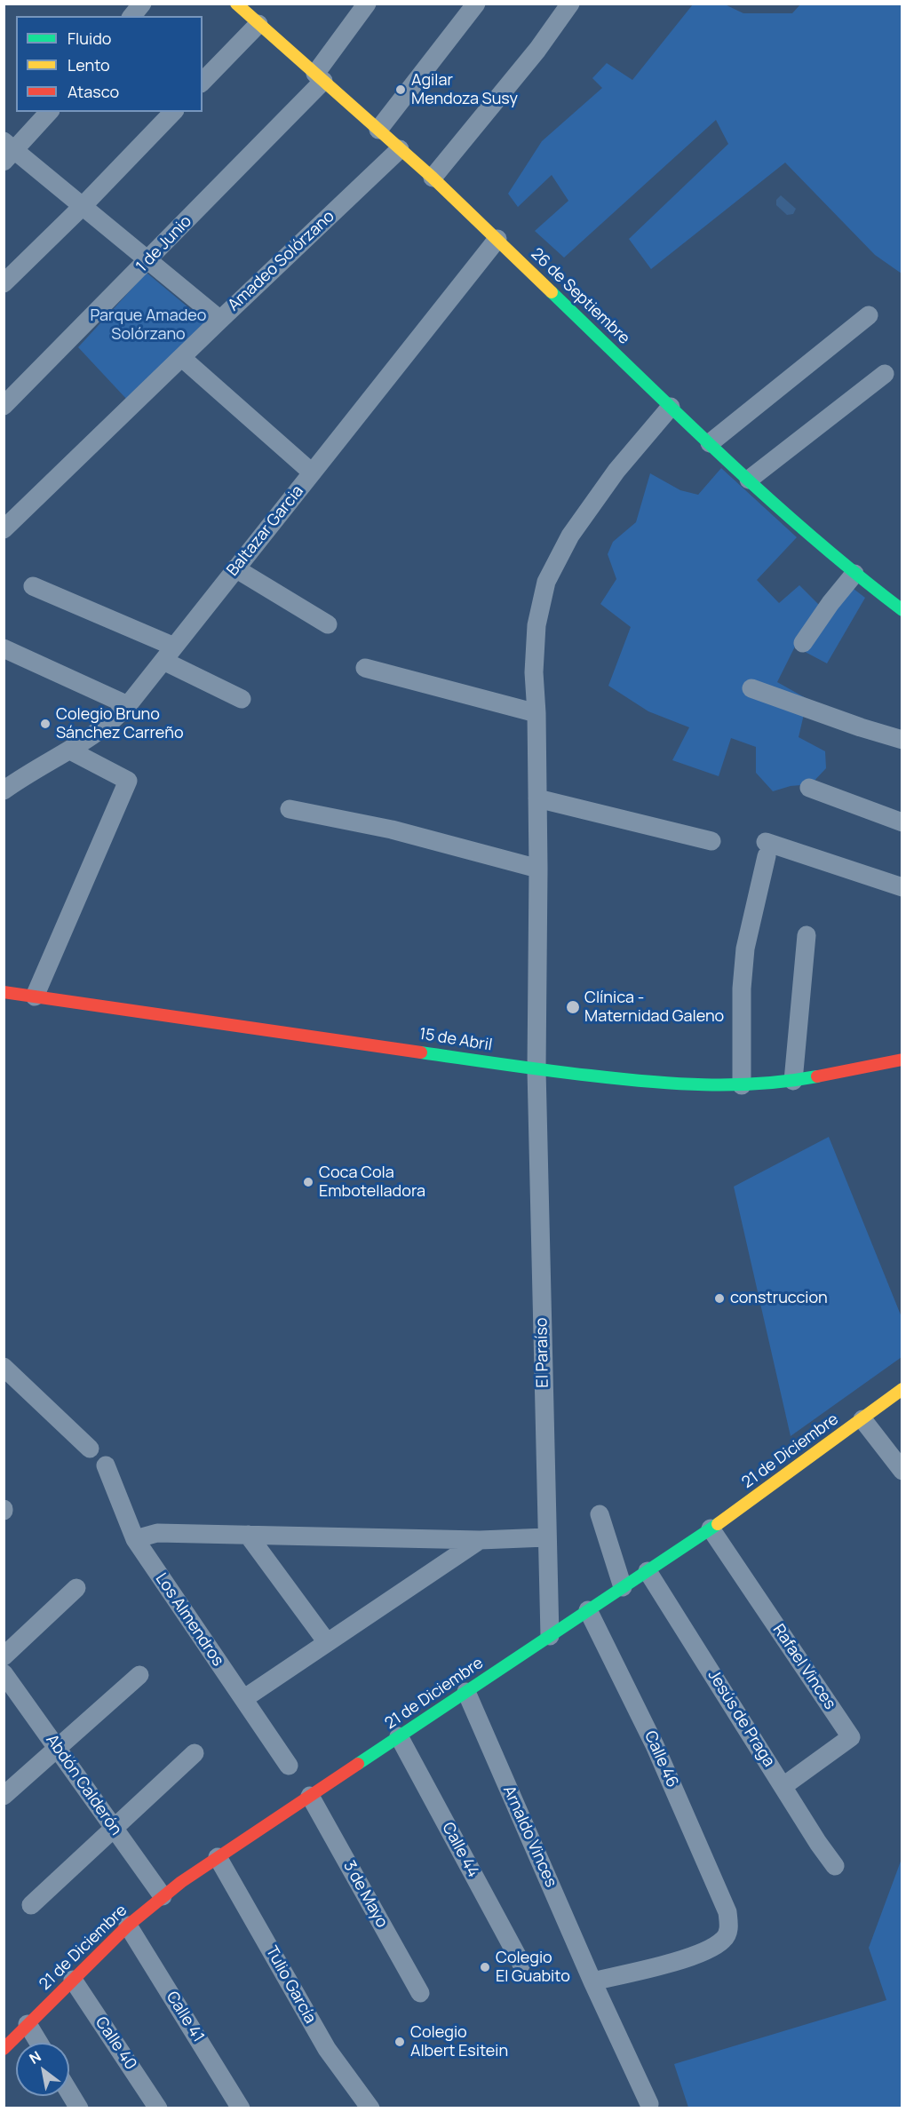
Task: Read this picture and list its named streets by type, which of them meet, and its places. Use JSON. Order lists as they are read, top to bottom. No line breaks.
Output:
{"streets":{"street":["1 de Junio","Amadeo Solórzano","26 de Septiembre","Baltazar Garcia","15 de Abril","El Paraíso","21 de Diciembre","Los Almendros","Rafael Vinces","Jesús de Praga","Calle 46","Abdón Calderón","Arnaldo Vinces","Calle 44","3 de Mayo","Tulio García","Calle 41","Calle 40"]},"crossings":[["1 de Junio","26 de Septiembre"],["Amadeo Solórzano","26 de Septiembre"],["26 de Septiembre","Baltazar Garcia"],["26 de Septiembre","El Paraíso"],["15 de Abril","El Paraíso"],["El Paraíso","21 de Diciembre"],["21 de Diciembre","Rafael Vinces"],["21 de Diciembre","Jesús de Praga"],["21 de Diciembre","Calle 46"],["21 de Diciembre","Abdón Calderón"],["21 de Diciembre","Arnaldo Vinces"],["21 de Diciembre","Calle 44"],["21 de Diciembre","3 de Mayo"],["21 de Diciembre","Tulio García"],["21 de Diciembre","Calle 41"],["21 de Diciembre","Calle 40"],["Rafael Vinces","Jesús de Praga"],["Calle 46","Arnaldo Vinces"]],"parks":["Parque Amadeo Solórzano"],"places":["Agilar Mendoza Susy","Colegio Bruno Sánchez Carreño","Clínica - Maternidad Galeno","Coca Cola Embotelladora","construccion","Colegio El Guabito","Colegio Albert Esitein"],"legend":["Fluido","Lento","Atasco"],"north":"top left"}
